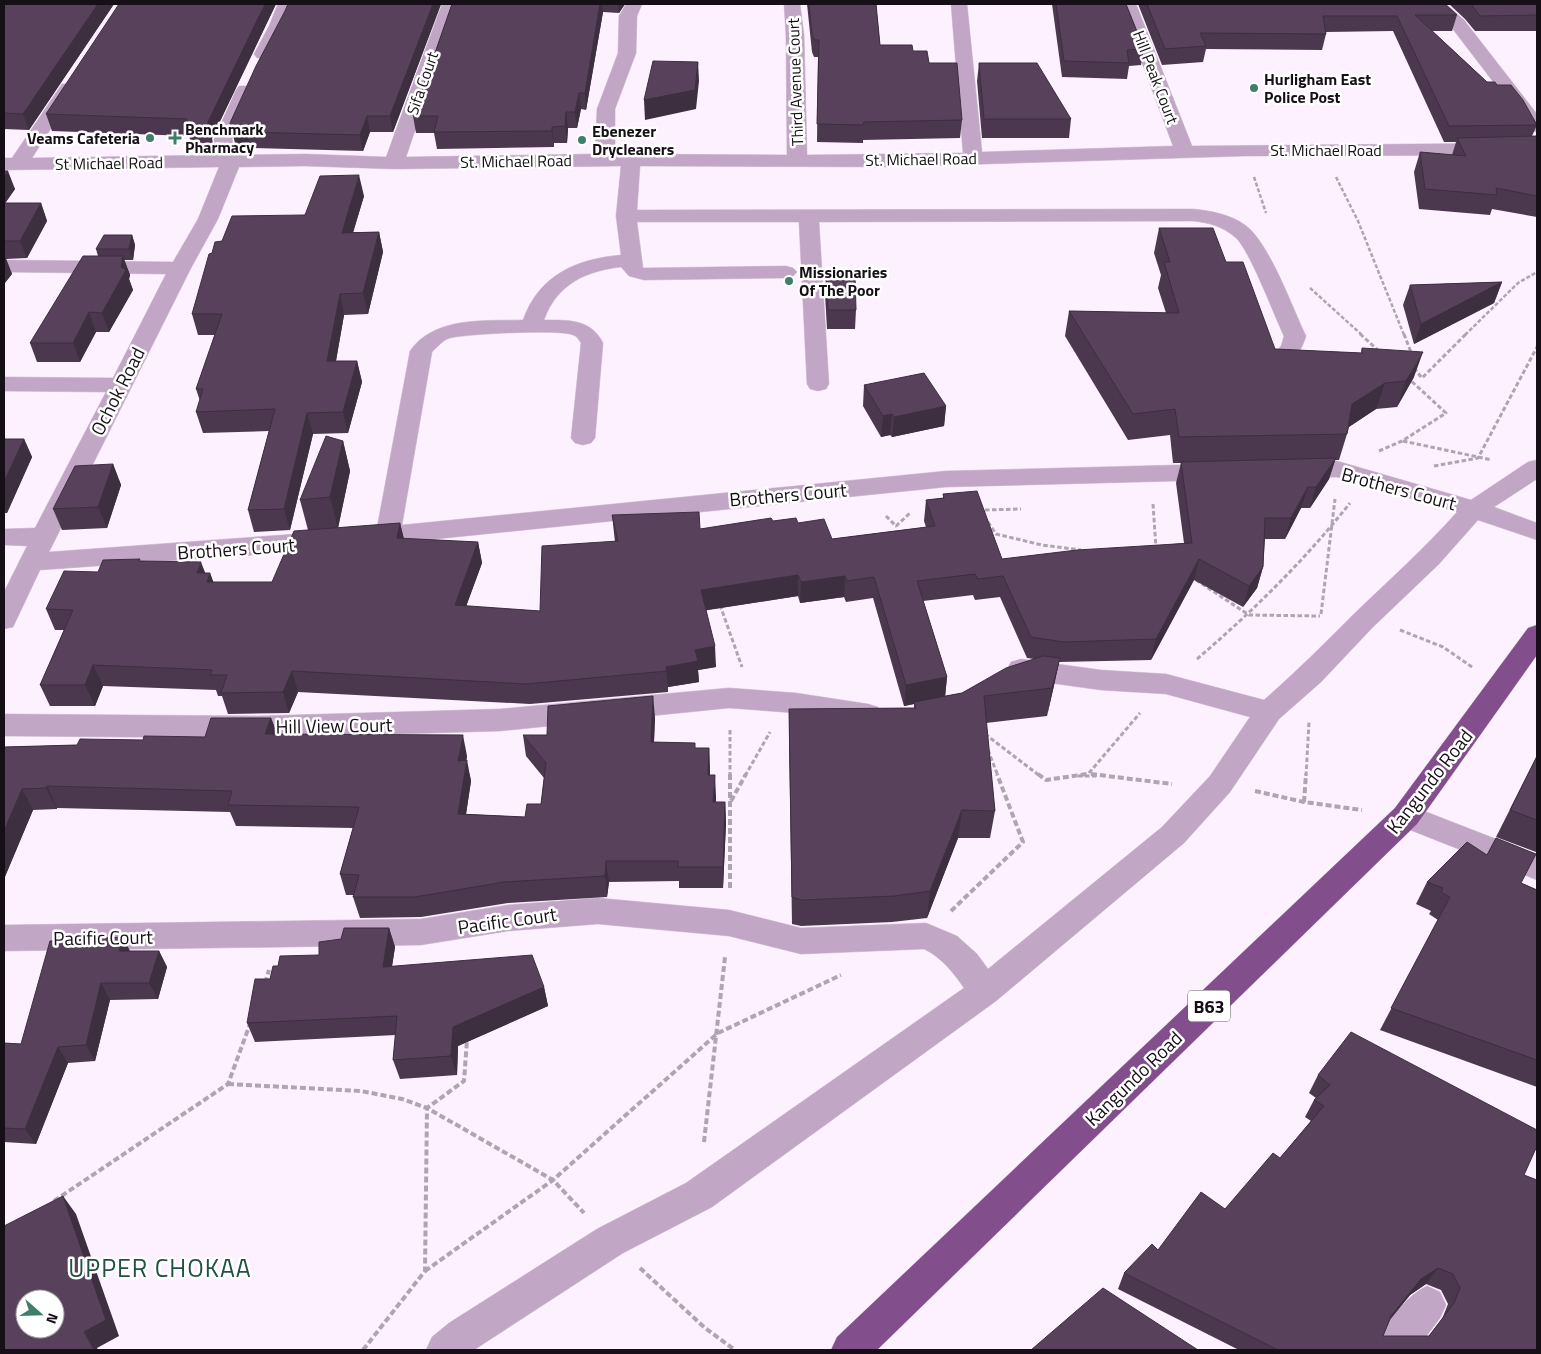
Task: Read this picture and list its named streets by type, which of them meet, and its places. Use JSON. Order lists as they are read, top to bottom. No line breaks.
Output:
{"streets":{"highway":["Kangundo Road","B63"],"street":["Hill Peak Court","Third Avenue Court","Sifa Court","St. Michael Road","St Michael Road","Ochok Road","Brothers Court","Hill View Court","Pacific Court"]},"crossings":[["Hill Peak Court","St. Michael Road"],["Third Avenue Court","St. Michael Road"],["Sifa Court","St. Michael Road"],["St. Michael Road","St Michael Road"],["St Michael Road","Ochok Road"],["Ochok Road","Brothers Court"]],"districts":["UPPER CHOKAA"],"places":{"other":["Hurligham East Police Post","Veams Cafeteria","Ebenezer Drycleaners","Missionaries Of The Poor"],"health":["Benchmark Pharmacy"]},"north":"right"}
